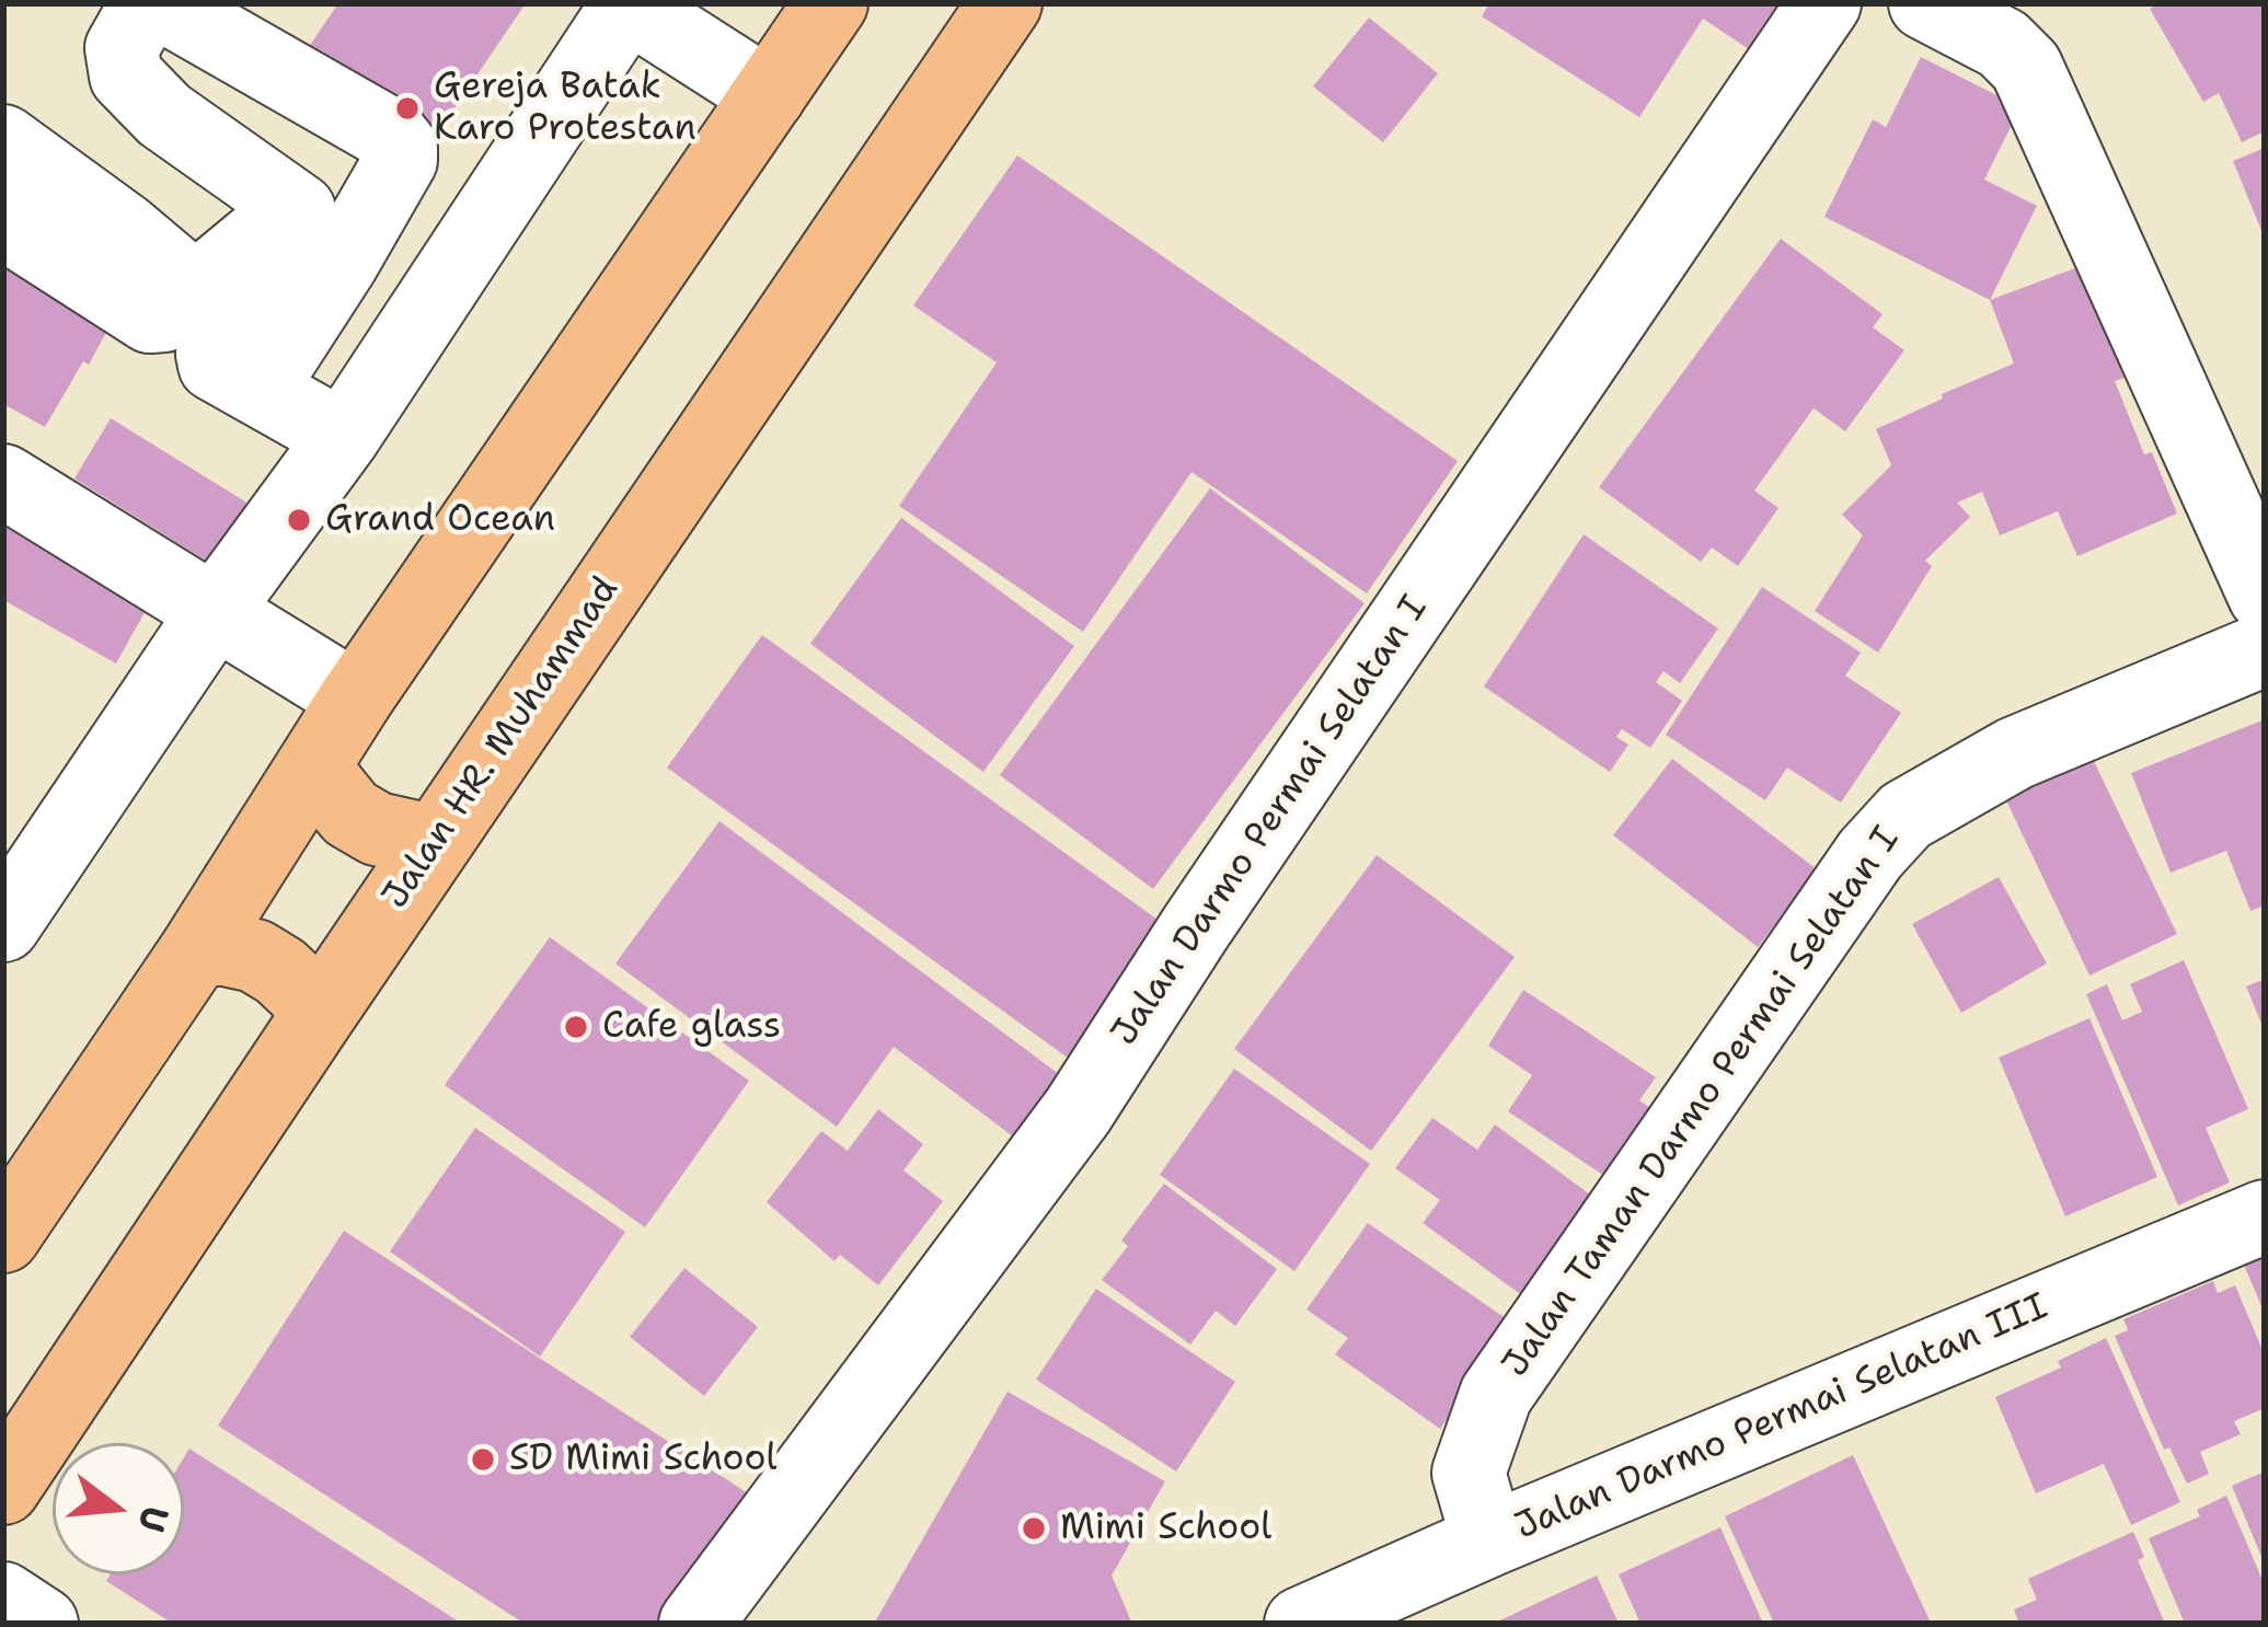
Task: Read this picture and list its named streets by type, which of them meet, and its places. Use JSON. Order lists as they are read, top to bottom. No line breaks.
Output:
{"streets":{"main road":["Jalan HR. Muhammad"],"street":["Jalan Darmo Permai Selatan I","Jalan Taman Darmo Permai Selatan I","Jalan Darmo Permai Selatan III"]},"crossings":[["Jalan Taman Darmo Permai Selatan I","Jalan Darmo Permai Selatan III"]],"places":["Gereja Batak Karo Protestan","Grand Ocean","Cafe glass","SD Mimi School","Mimi School"],"north":"right"}
